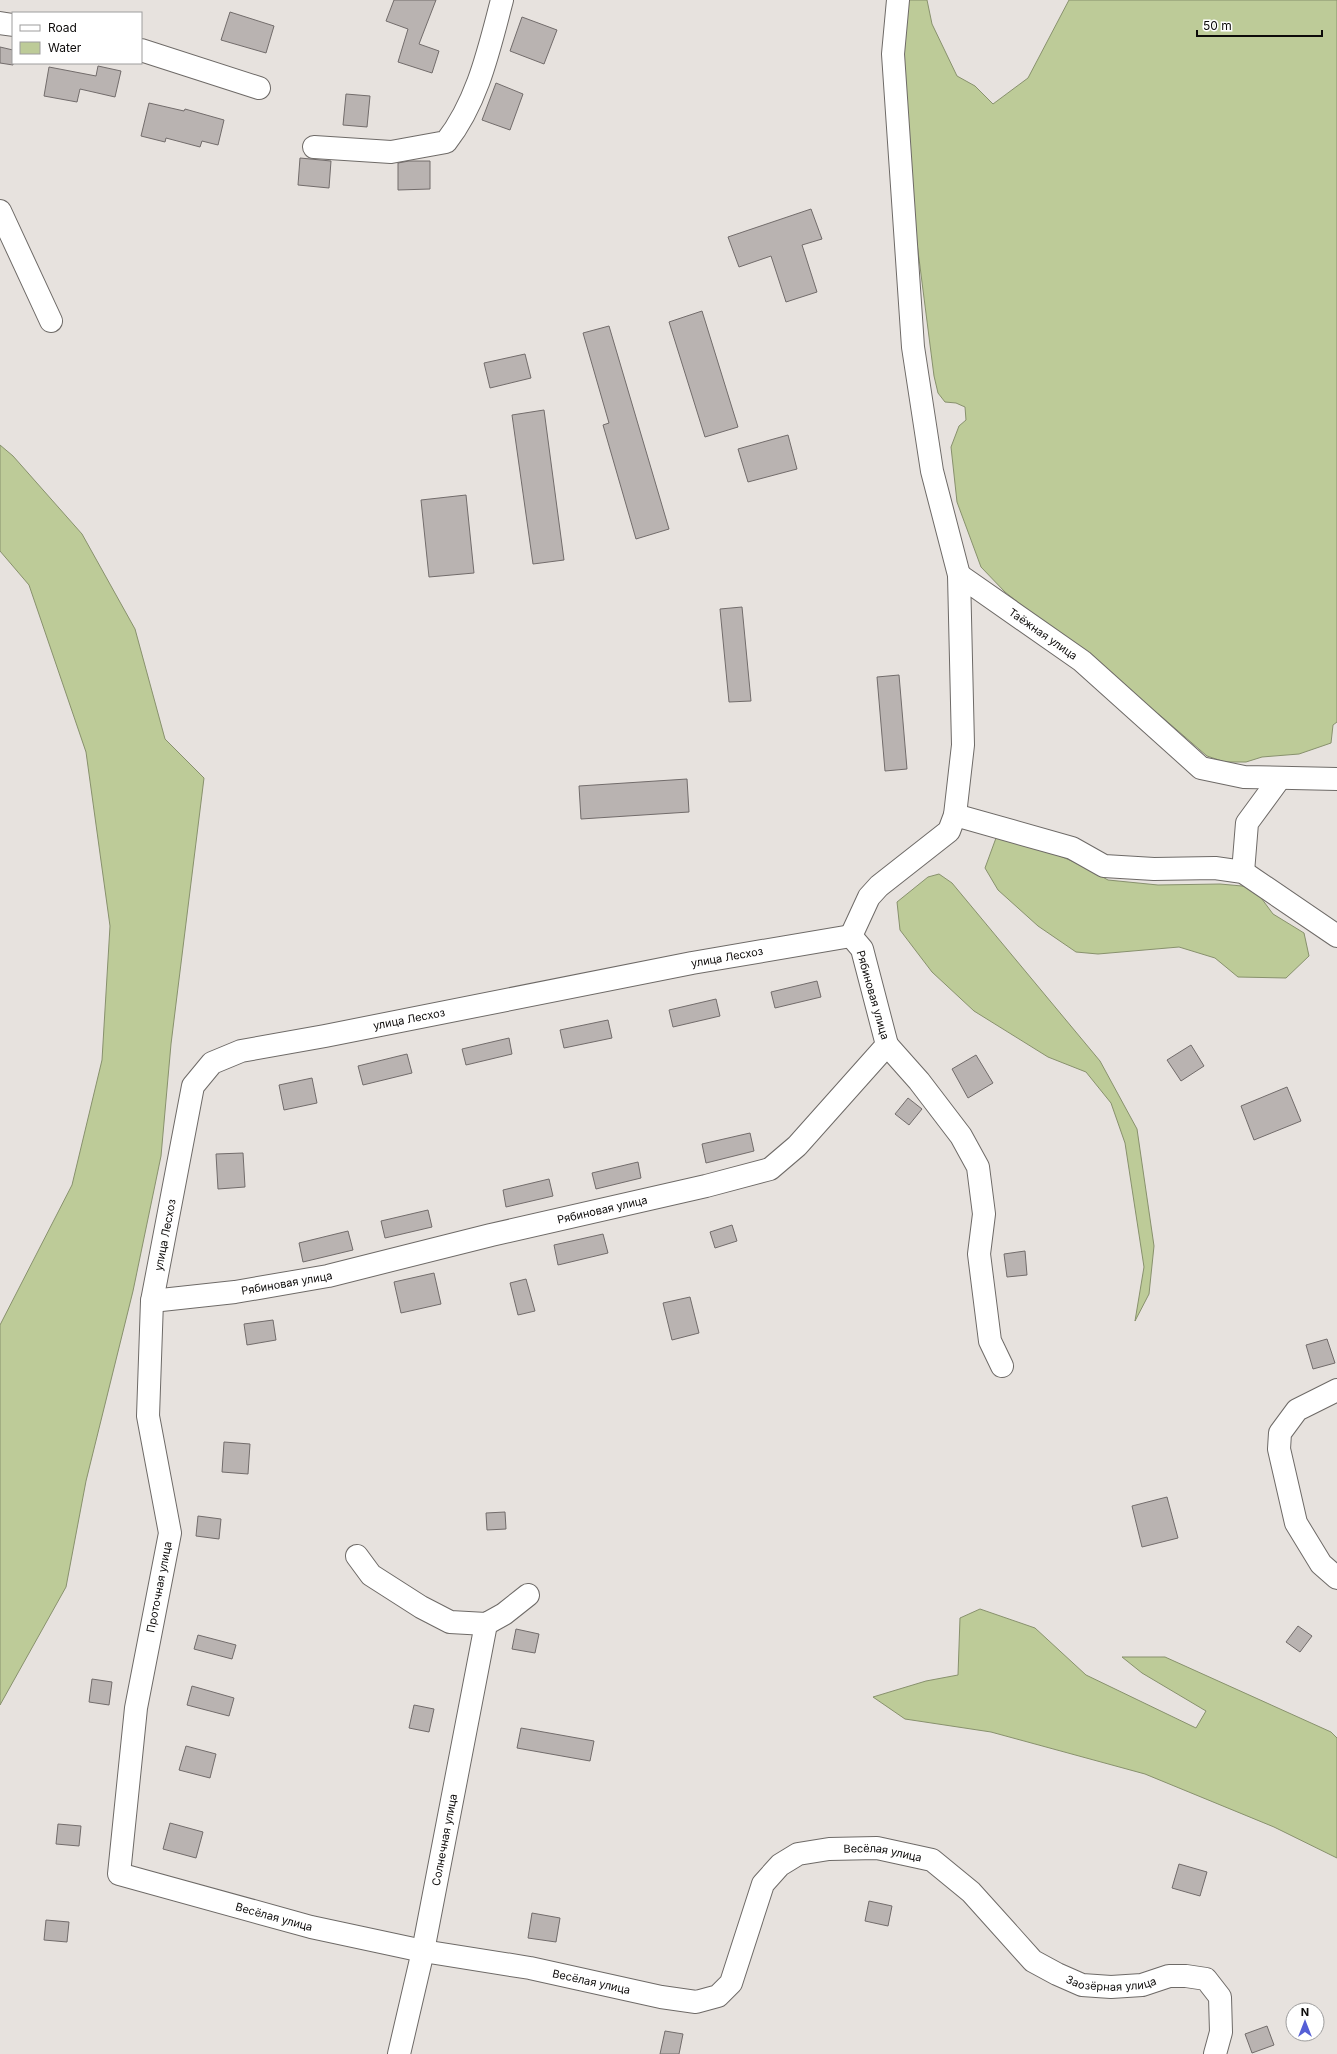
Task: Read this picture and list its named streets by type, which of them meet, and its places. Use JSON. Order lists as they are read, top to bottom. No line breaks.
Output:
{"streets":{"street":["Таёжная улица","улица Лесхоз","Рябиновая улица","Проточная улица","Солнечная улица","Весёлая улица","Заозёрная улица"]},"crossings":[["улица Лесхоз","Рябиновая улица"],["улица Лесхоз","Проточная улица"],["Рябиновая улица","Проточная улица"],["Проточная улица","Весёлая улица"],["Солнечная улица","Весёлая улица"],["Весёлая улица","Заозёрная улица"]],"legend":["Road","Water"],"scale_bar":"50 m","north":"top"}
